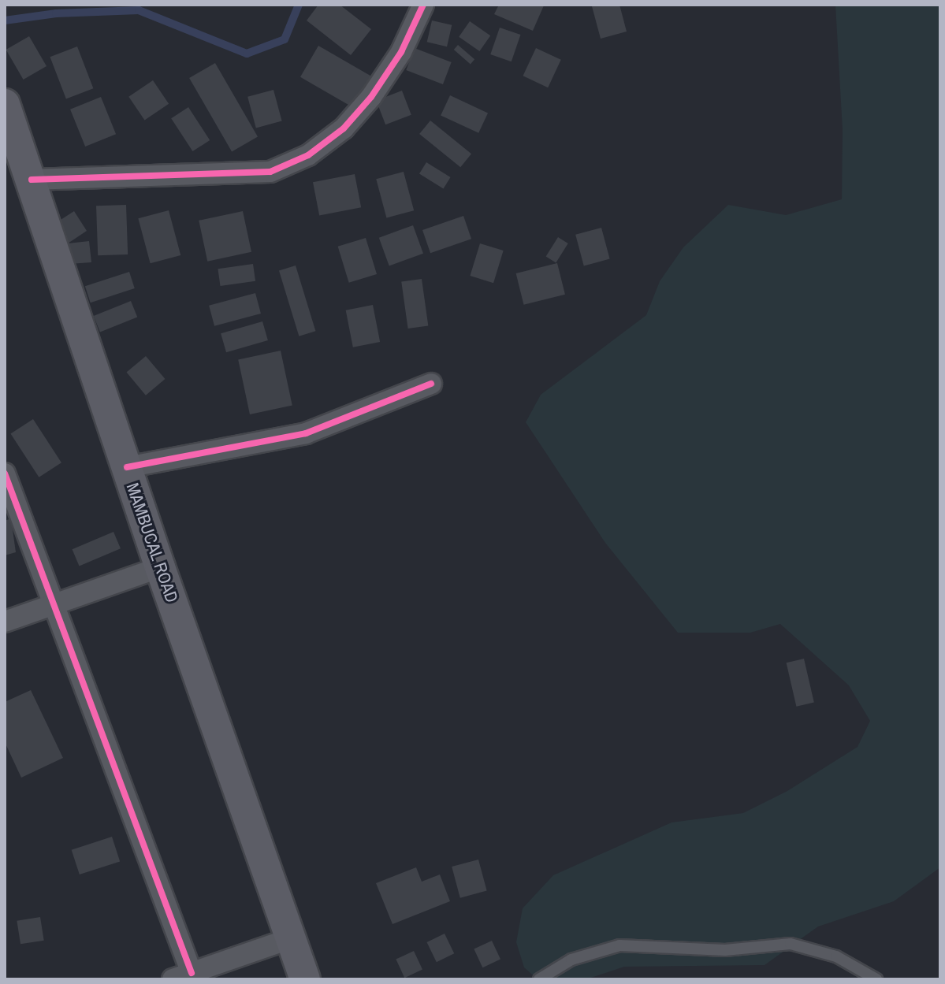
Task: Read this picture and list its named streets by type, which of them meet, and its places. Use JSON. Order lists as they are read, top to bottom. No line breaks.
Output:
{"streets":{"main road":["MAMBUCAL ROAD"]}}
